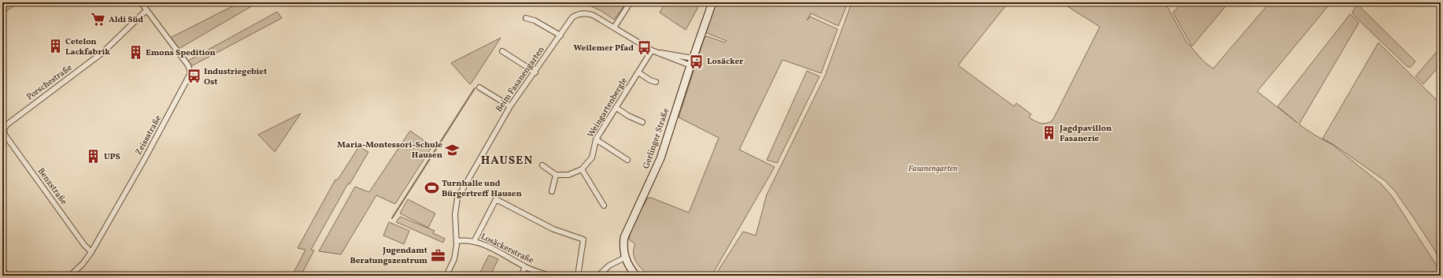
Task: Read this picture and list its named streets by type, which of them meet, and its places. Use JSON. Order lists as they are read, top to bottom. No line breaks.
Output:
{"streets":{"main road":["Gerlinger Straße"],"street":["Beim Fasanengarten","Porschestraße","Weingartenbergle","Zeissstraße","Benzstraße","Losäckerstraße"]},"crossings":[["Beim Fasanengarten","Weingartenbergle"],["Beim Fasanengarten","Gerlinger Straße"],["Beim Fasanengarten","Losäckerstraße"],["Porschestraße","Zeissstraße"],["Porschestraße","Benzstraße"],["Zeissstraße","Benzstraße"]],"districts":["HAUSEN"],"parks":["Fasanengarten"],"places":{"supermarket":["Aldi Süd"],"building":["Cetelon Lackfabrik","Emons Spedition","Jagdpavillon Fasanerie","UPS"],"bus stop":["Weilemer Pfad","Losäcker","Industriegebiet Ost"],"school or university":["Maria-Montessori-Schule Hausen"],"sports":["Turnhalle und Bürgertreff Hausen"],"office":["Jugendamt Beratungszentrum"]}}
